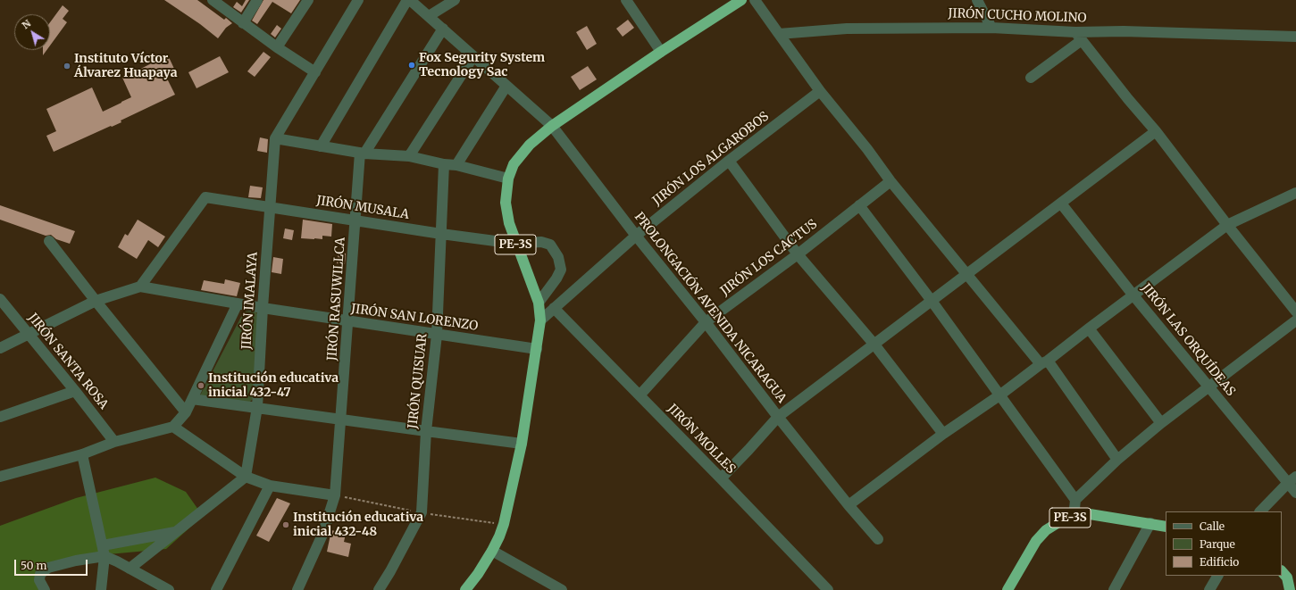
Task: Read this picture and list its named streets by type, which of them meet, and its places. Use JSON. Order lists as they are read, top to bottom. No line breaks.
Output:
{"streets":{"highway":["PE-3S"],"street":["JIRÓN CUCHO MOLINO","JIRÓN LOS ALGAROBOS","JIRÓN MUSALA","JIRÓN LOS CACTUS","JIRÓN RASUWILLCA","JIRÓN IMALAYA","PROLONGACIÓN AVENIDA NICARAGUA","JIRÓN SAN LORENZO","JIRÓN LAS ORQUÍDEAS","JIRÓN SANTA ROSA","JIRÓN QUISUAR","JIRÓN MOLLES"]},"crossings":[["JIRÓN LOS ALGAROBOS","PE-3S"],["JIRÓN LOS ALGAROBOS","PROLONGACIÓN AVENIDA NICARAGUA"],["JIRÓN LOS ALGAROBOS","JIRÓN MOLLES"],["JIRÓN MUSALA","PE-3S"],["JIRÓN MUSALA","JIRÓN RASUWILLCA"],["JIRÓN MUSALA","JIRÓN IMALAYA"],["JIRÓN MUSALA","JIRÓN SAN LORENZO"],["JIRÓN MUSALA","JIRÓN QUISUAR"],["PE-3S","PROLONGACIÓN AVENIDA NICARAGUA"],["PE-3S","JIRÓN SAN LORENZO"],["JIRÓN LOS CACTUS","PROLONGACIÓN AVENIDA NICARAGUA"],["JIRÓN LOS CACTUS","JIRÓN MOLLES"],["JIRÓN RASUWILLCA","JIRÓN SAN LORENZO"],["JIRÓN IMALAYA","JIRÓN SAN LORENZO"],["JIRÓN SAN LORENZO","JIRÓN QUISUAR"]],"places":["Fox Segurity System Tecnology Sac","Instituto Víctor Álvarez Huapaya","Institución educativa inicial 432-47","Institución educativa inicial 432-48"],"legend":["Calle","Parque","Edificio"],"scale_bar":"50 m","north":"top left"}
